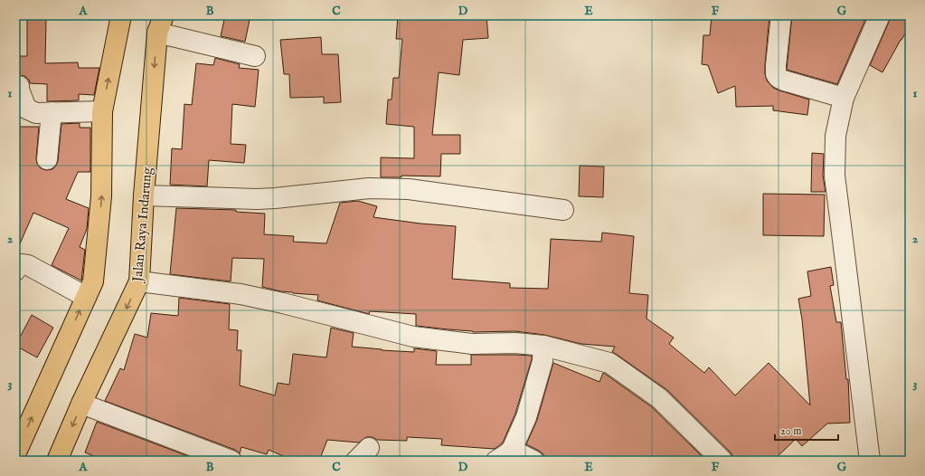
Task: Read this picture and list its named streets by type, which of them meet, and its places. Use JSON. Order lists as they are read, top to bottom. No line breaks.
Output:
{"streets":{"highway":["Jalan Raya Indarung"]},"scale_bar":"20 m","grid":{"columns":["A","B","C","D","E","F","G"],"rows":["1","2","3"]}}
